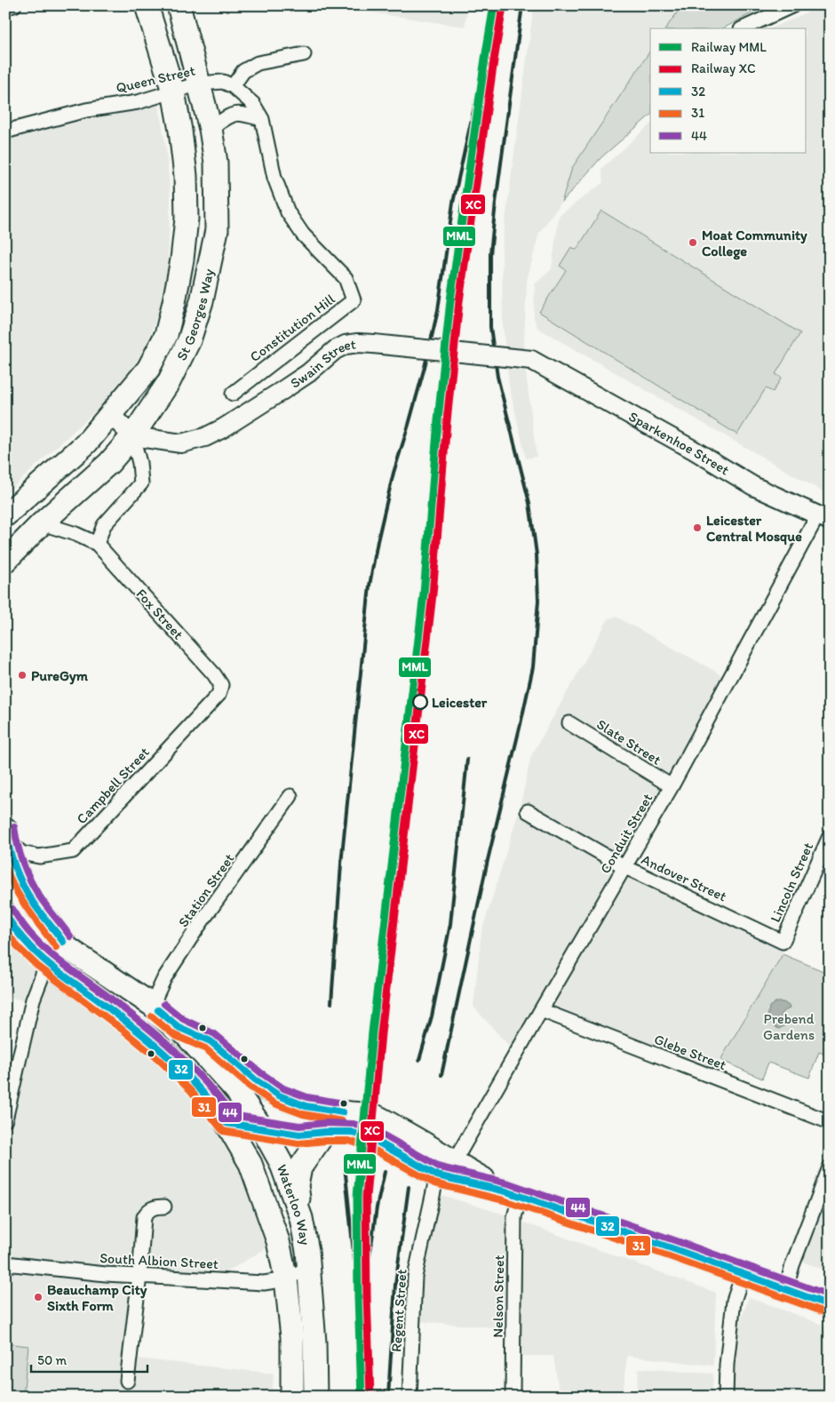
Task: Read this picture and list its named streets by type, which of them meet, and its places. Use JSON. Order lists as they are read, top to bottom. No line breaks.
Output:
{"streets":{"main road":["St Georges Way","Waterloo Way"],"street":["Queen Street","Constitution Hill","Swain Street","Sparkenhoe Street","Fox Street","Slate Street","Campbell Street","Conduit Street","Andover Street","Lincoln Street","Station Street","Glebe Street","South Albion Street","Nelson Street","Regent Street"]},"crossings":[["Queen Street","St Georges Way"],["Queen Street","Constitution Hill"],["St Georges Way","Swain Street"],["St Georges Way","Fox Street"],["Swain Street","Sparkenhoe Street"],["Sparkenhoe Street","Conduit Street"],["Fox Street","Campbell Street"],["Slate Street","Conduit Street"],["Campbell Street","Waterloo Way"],["Conduit Street","Andover Street"],["Conduit Street","Glebe Street"],["Conduit Street","Regent Street"],["Andover Street","Lincoln Street"],["Station Street","Waterloo Way"],["Waterloo Way","South Albion Street"]],"parks":["Prebend Gardens"],"places":["Moat Community College","Leicester Central Mosque","PureGym","Leicester","Beauchamp City Sixth Form"],"lines":["rail line MML","rail line XC","transit line 44","transit line 32","transit line 31"],"legend":["Railway MML","Railway XC","32","31","44"],"scale_bar":"50 m"}
